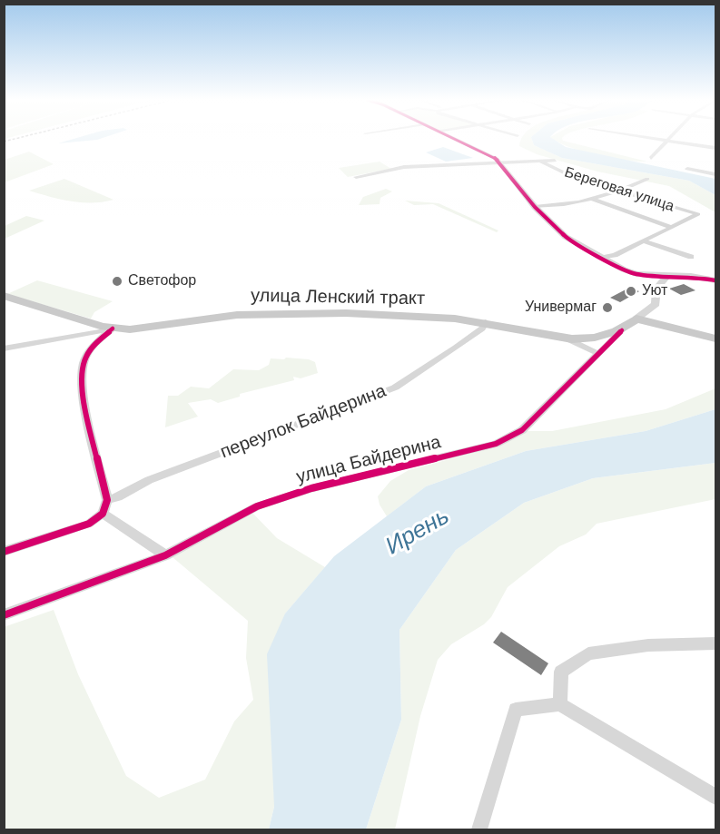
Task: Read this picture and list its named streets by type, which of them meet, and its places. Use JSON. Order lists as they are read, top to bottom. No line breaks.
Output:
{"streets":{"main road":["улица Ленский тракт"],"street":["Береговая улица","переулок Байдерина","улица Байдерина"]},"crossings":[["улица Ленский тракт","переулок Байдерина"],["улица Ленский тракт","улица Байдерина"]],"water":["Ирень"],"places":["Светофор","Уют","Универмаг"]}
